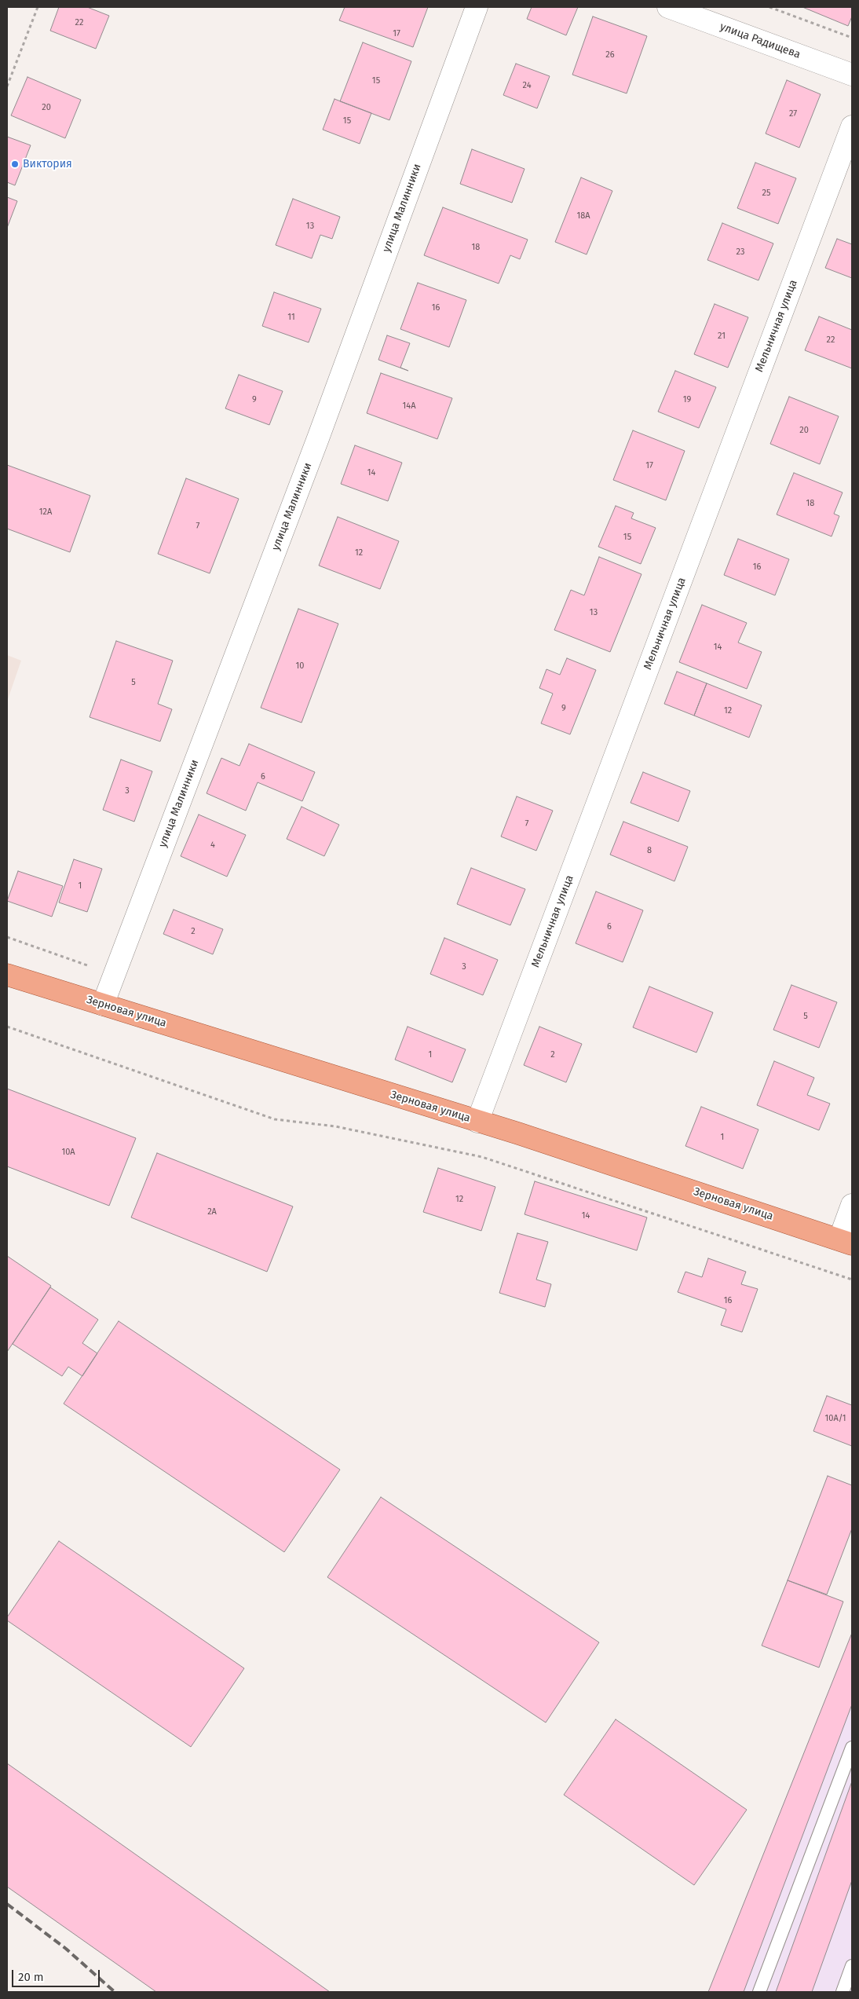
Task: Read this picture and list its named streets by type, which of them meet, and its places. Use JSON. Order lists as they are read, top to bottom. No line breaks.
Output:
{"streets":{"main road":["Зерновая улица"],"street":["улица Радищева","улица Малинники","Мельничная улица"]},"crossings":[["улица Малинники","Зерновая улица"],["Мельничная улица","Зерновая улица"]],"places":["Виктория"],"house_numbers":["22","17","26","15","24","20","27","15","25","18А","13","18","23","16","11","21","22","9","19","14А","20","17","14","18","12А","7","15","12","16","13","14","10","5","9","12","6","3","7","4","8","1","6","2","3","5","1","2","1","10А","12","2А","14","16","10А/1"],"scale_bar":"20 m"}
